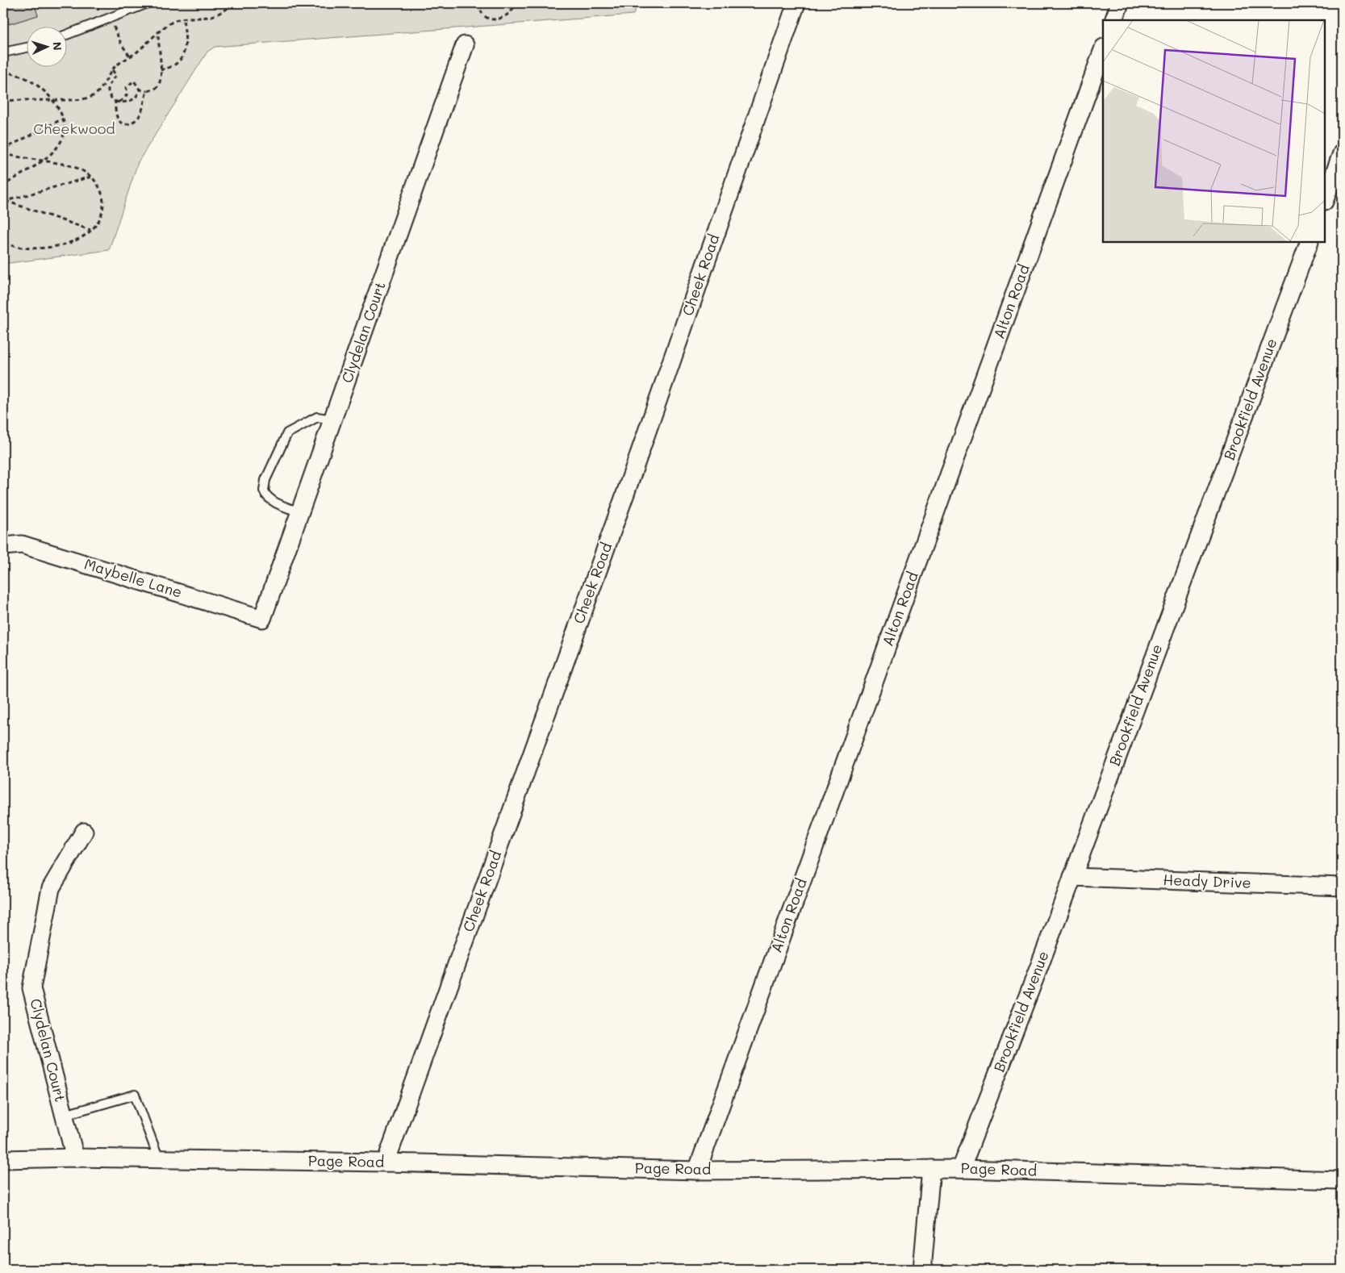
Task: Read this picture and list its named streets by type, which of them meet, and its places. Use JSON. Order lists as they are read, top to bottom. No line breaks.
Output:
{"streets":{"street":["Cheek Road","Alton Road","Clydelan Court","Brookfield Avenue","Maybelle Lane","Heady Drive","Page Road"]},"crossings":[["Cheek Road","Page Road"],["Alton Road","Page Road"],["Clydelan Court","Maybelle Lane"],["Clydelan Court","Page Road"],["Brookfield Avenue","Heady Drive"],["Brookfield Avenue","Page Road"]],"parks":["Cheekwood"],"north":"right"}
